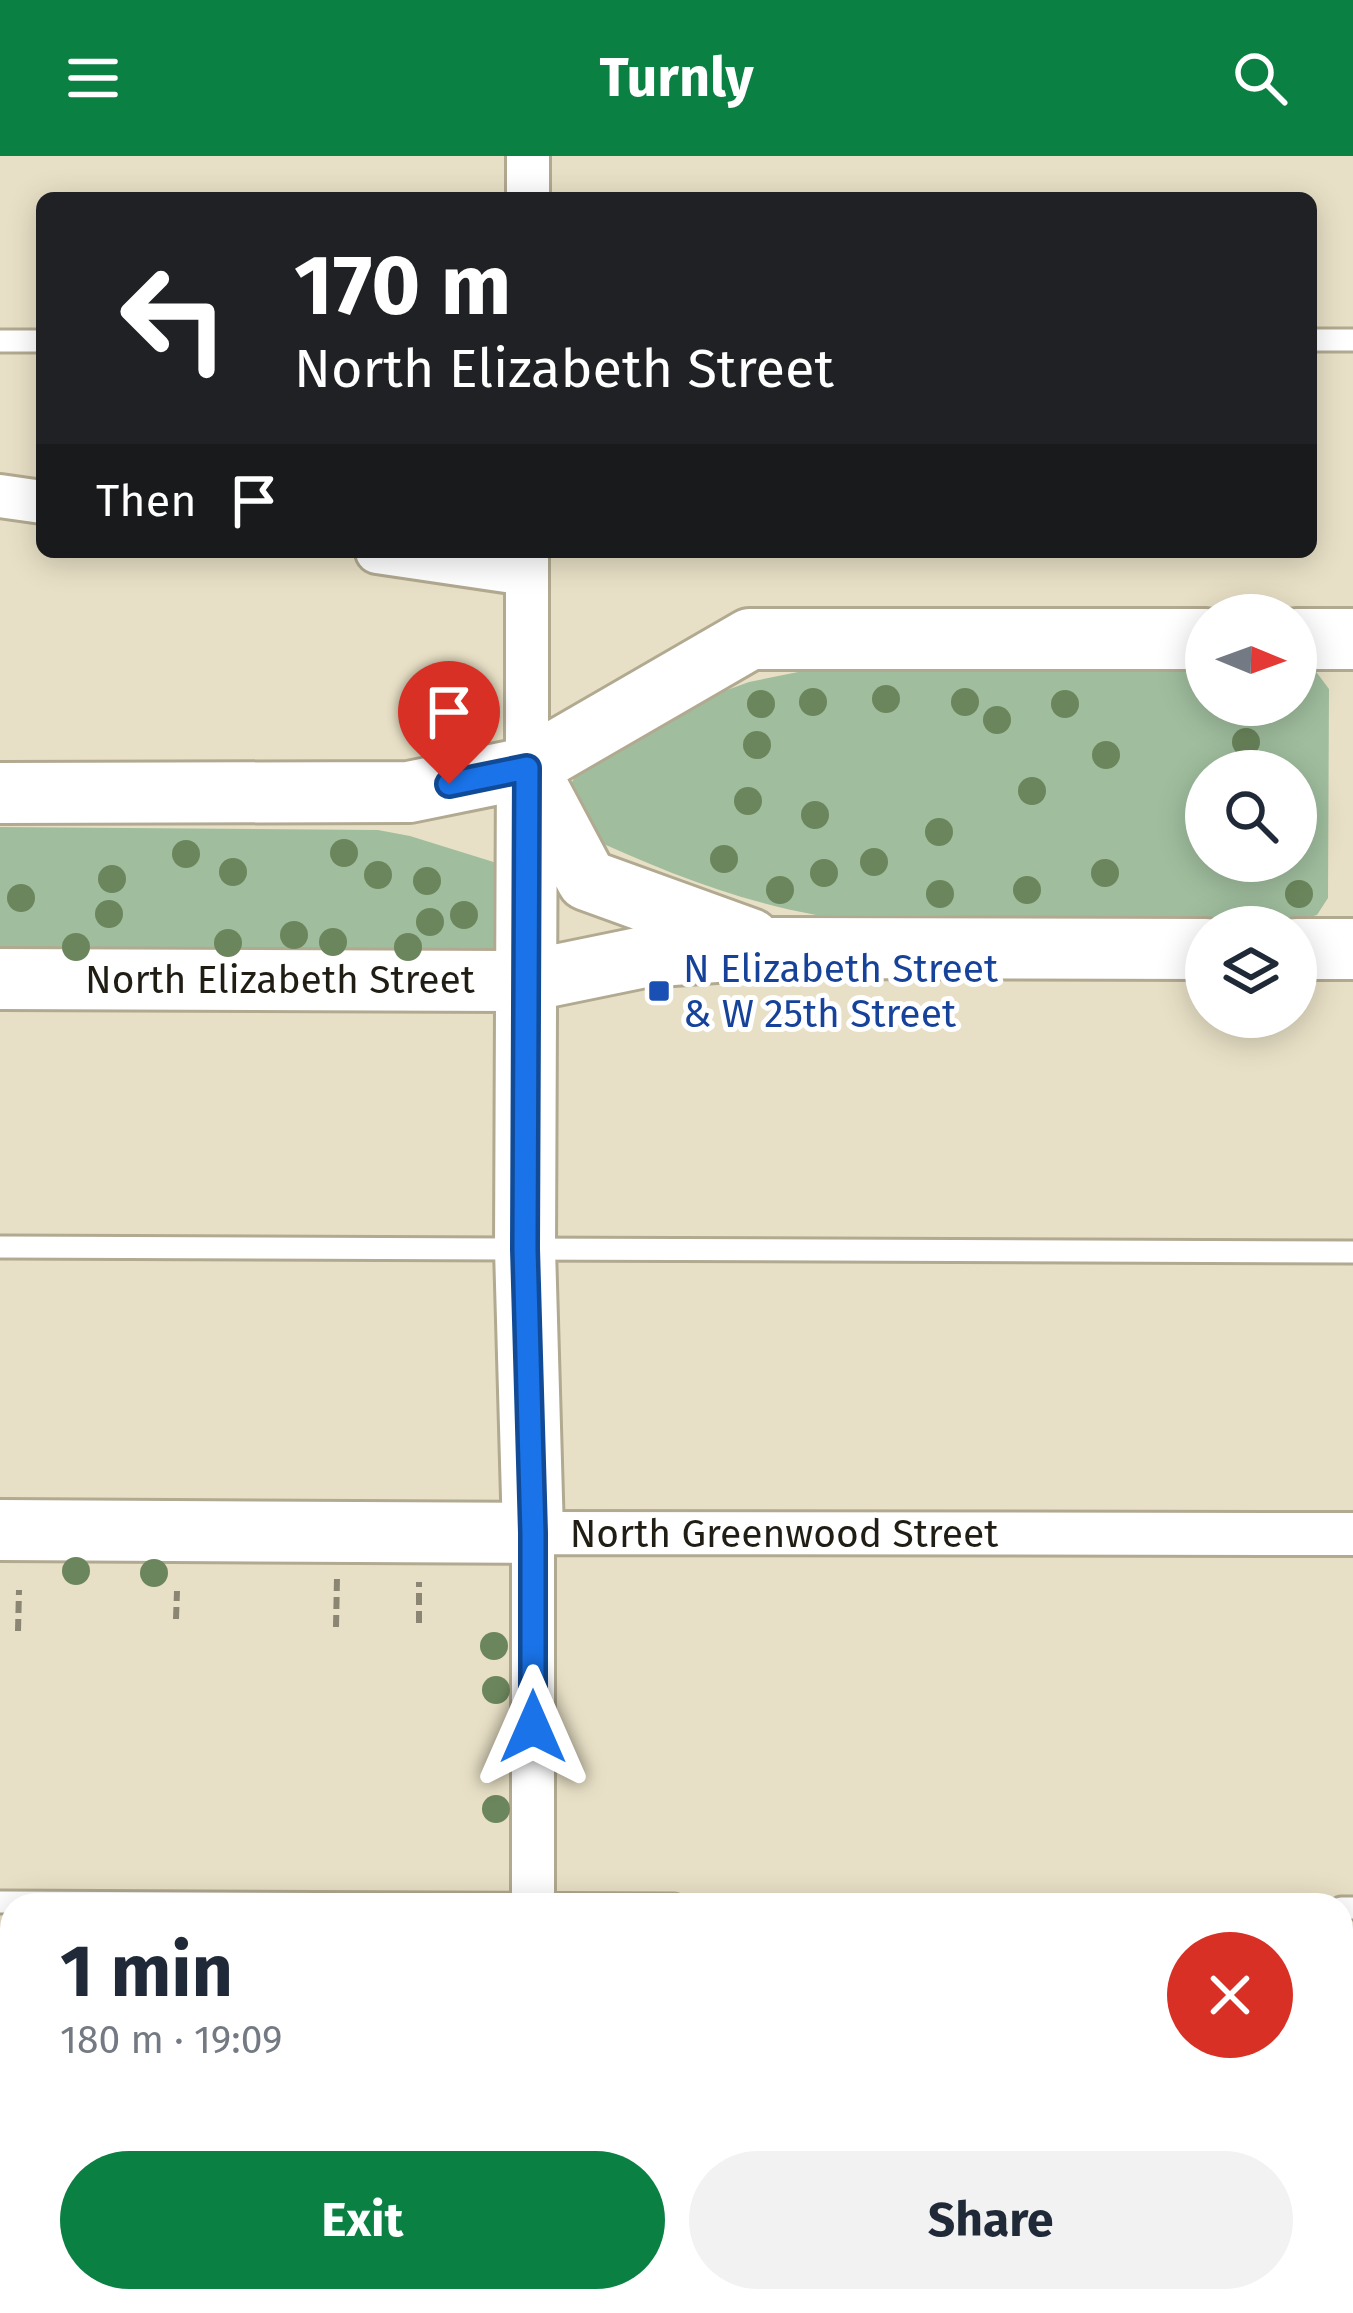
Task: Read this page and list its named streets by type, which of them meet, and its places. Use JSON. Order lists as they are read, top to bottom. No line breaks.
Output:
{"streets":{"main road":["North Elizabeth Street","North Greenwood Street"]},"places":{"transit":["N Elizabeth Street & W 25th Street"]},"north":"right","page":{"header":"Turnly","turn":["170 m","North Elizabeth Street"],"then":"Then","heading":["1 min","180 m · 19:09"],"buttons":["Exit","Share"]}}
